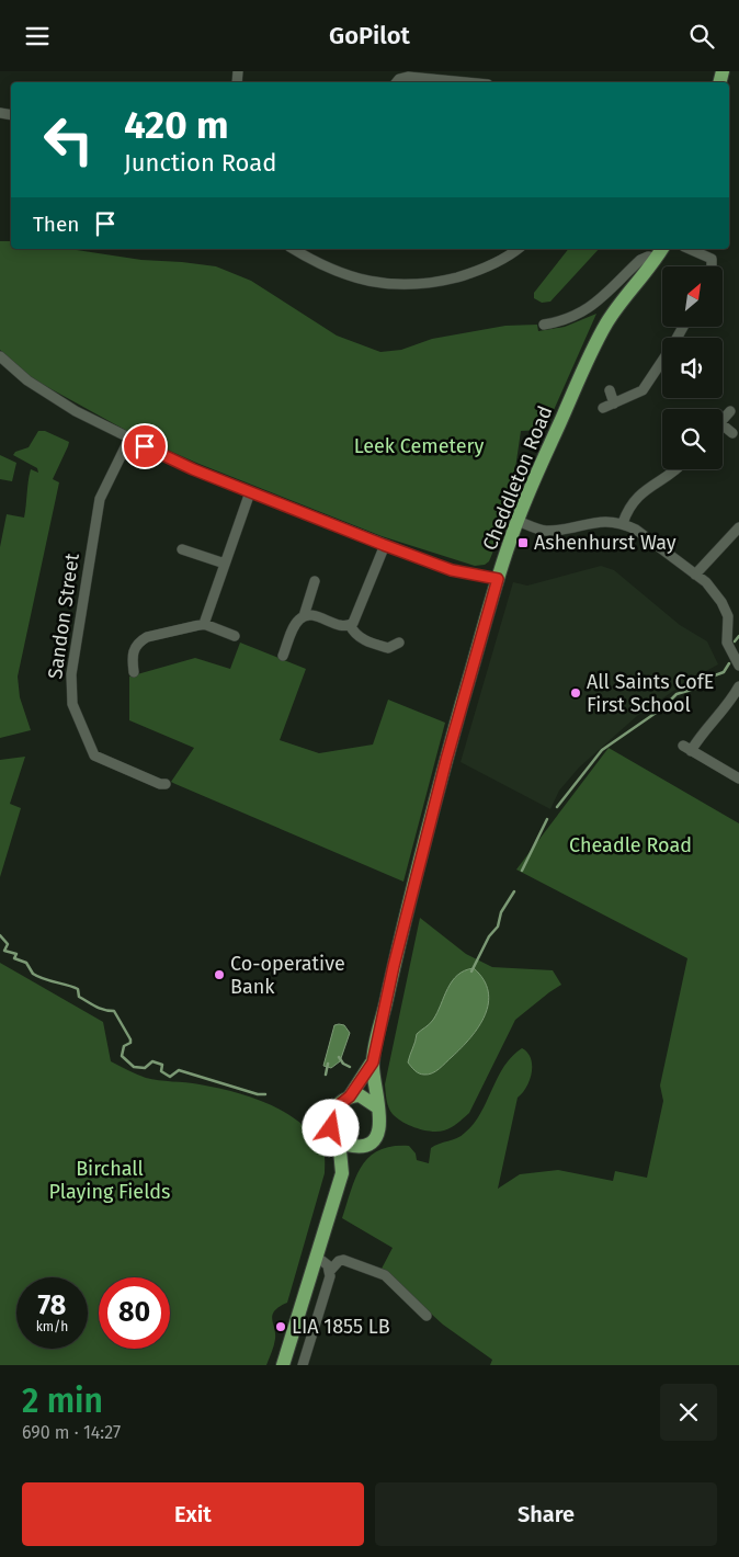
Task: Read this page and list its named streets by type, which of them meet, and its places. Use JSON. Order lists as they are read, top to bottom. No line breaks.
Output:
{"streets":{"highway":["Cheddleton Road"],"street":["Sandon Street"]},"parks":["Leek Cemetery","Cheadle Road","Birchall Playing Fields"],"places":{"transit":["Ashenhurst Way"],"other":["All Saints CofE First School","Co-operative Bank","LIA 1855 LB"]},"north":"top right","page":{"header":"GoPilot","turn":["420 m","Junction Road"],"then":"Then","speed":"78 km/h","limit":"80","heading":["2 min","690 m · 14:27"],"buttons":["Exit","Share"]}}
